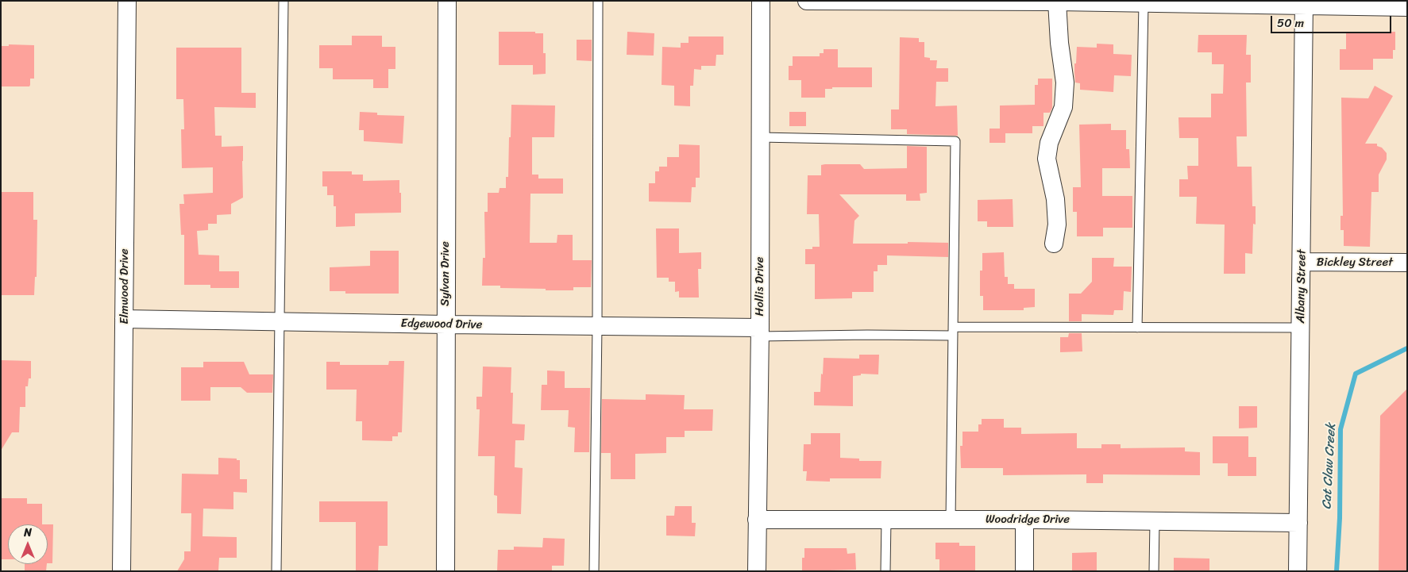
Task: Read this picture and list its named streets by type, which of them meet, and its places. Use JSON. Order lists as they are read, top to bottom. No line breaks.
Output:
{"streets":{"street":["Bickley Street","Sylvan Drive","Elmwood Drive","Hollis Drive","Albany Street","Edgewood Drive","Woodridge Drive"]},"crossings":[["Bickley Street","Albany Street"],["Sylvan Drive","Edgewood Drive"],["Elmwood Drive","Edgewood Drive"],["Hollis Drive","Edgewood Drive"],["Hollis Drive","Woodridge Drive"],["Albany Street","Woodridge Drive"]],"water":["Cat Claw Creek"],"scale_bar":"50 m","north":"top"}
